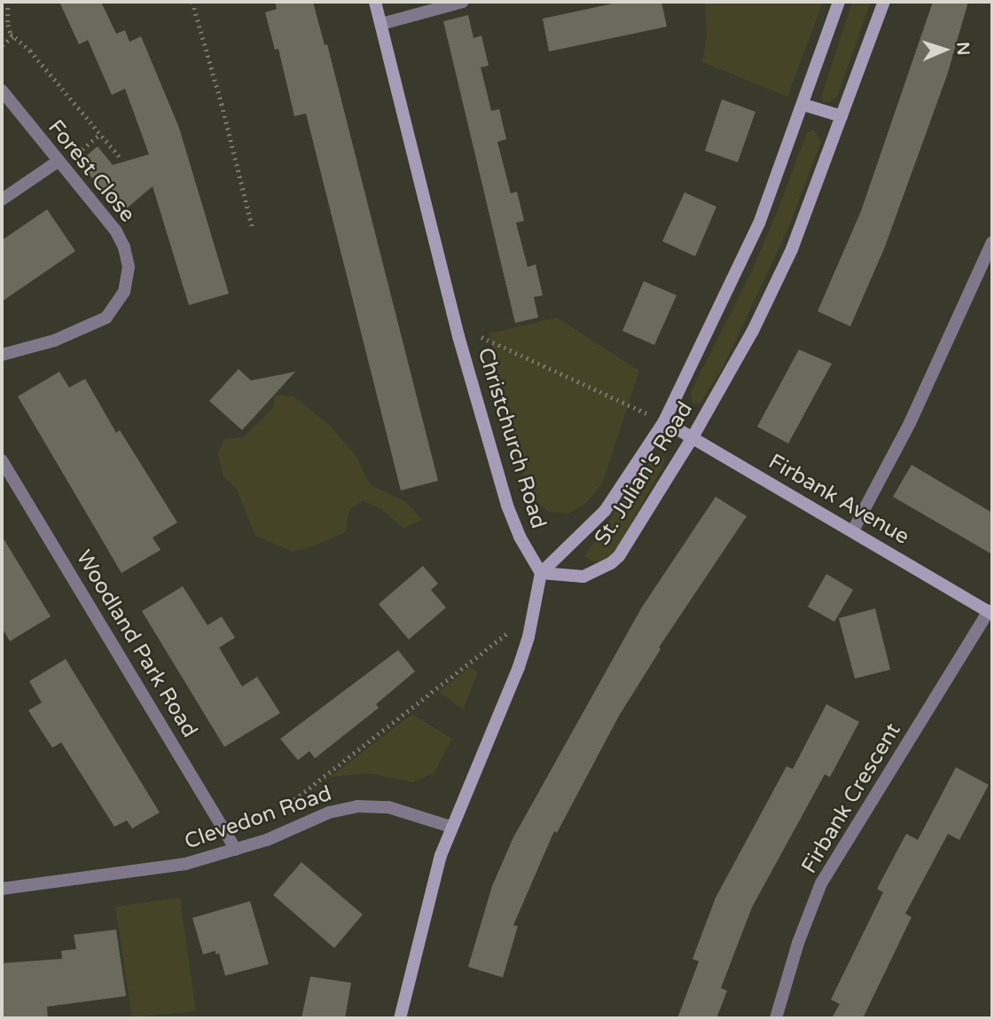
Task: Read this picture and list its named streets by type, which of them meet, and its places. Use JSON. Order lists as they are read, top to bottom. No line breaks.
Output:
{"streets":{"street":["Forest Close","Christchurch Road","St. Julian's Road","Firbank Avenue","Woodland Park Road","Firbank Crescent","Clevedon Road"]},"crossings":[["Christchurch Road","St. Julian's Road"],["St. Julian's Road","Firbank Avenue"],["Firbank Avenue","Firbank Crescent"],["Woodland Park Road","Clevedon Road"]],"north":"right"}
